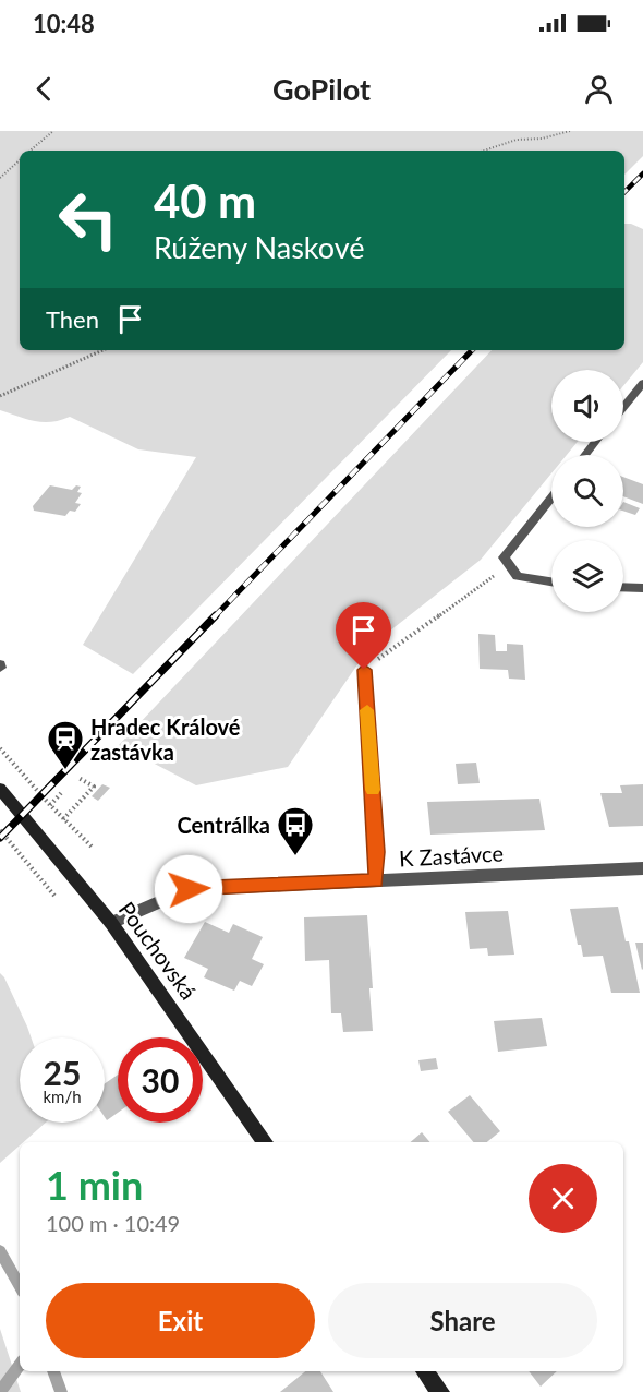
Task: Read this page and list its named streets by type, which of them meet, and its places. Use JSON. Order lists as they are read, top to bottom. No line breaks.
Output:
{"streets":{"street":["K Zastávce","Pouchovská"]},"crossings":[["K Zastávce","Pouchovská"]],"places":{"station":["Hradec Králové zastávka"],"bus stop":["Centrálka"]},"page":{"status":"10:48","header":"GoPilot","turn":["40 m","Rúženy Naskové"],"then":"Then","speed":"25 km/h","limit":"30","heading":["1 min","100 m · 10:49"],"buttons":["Exit","Share"]}}
